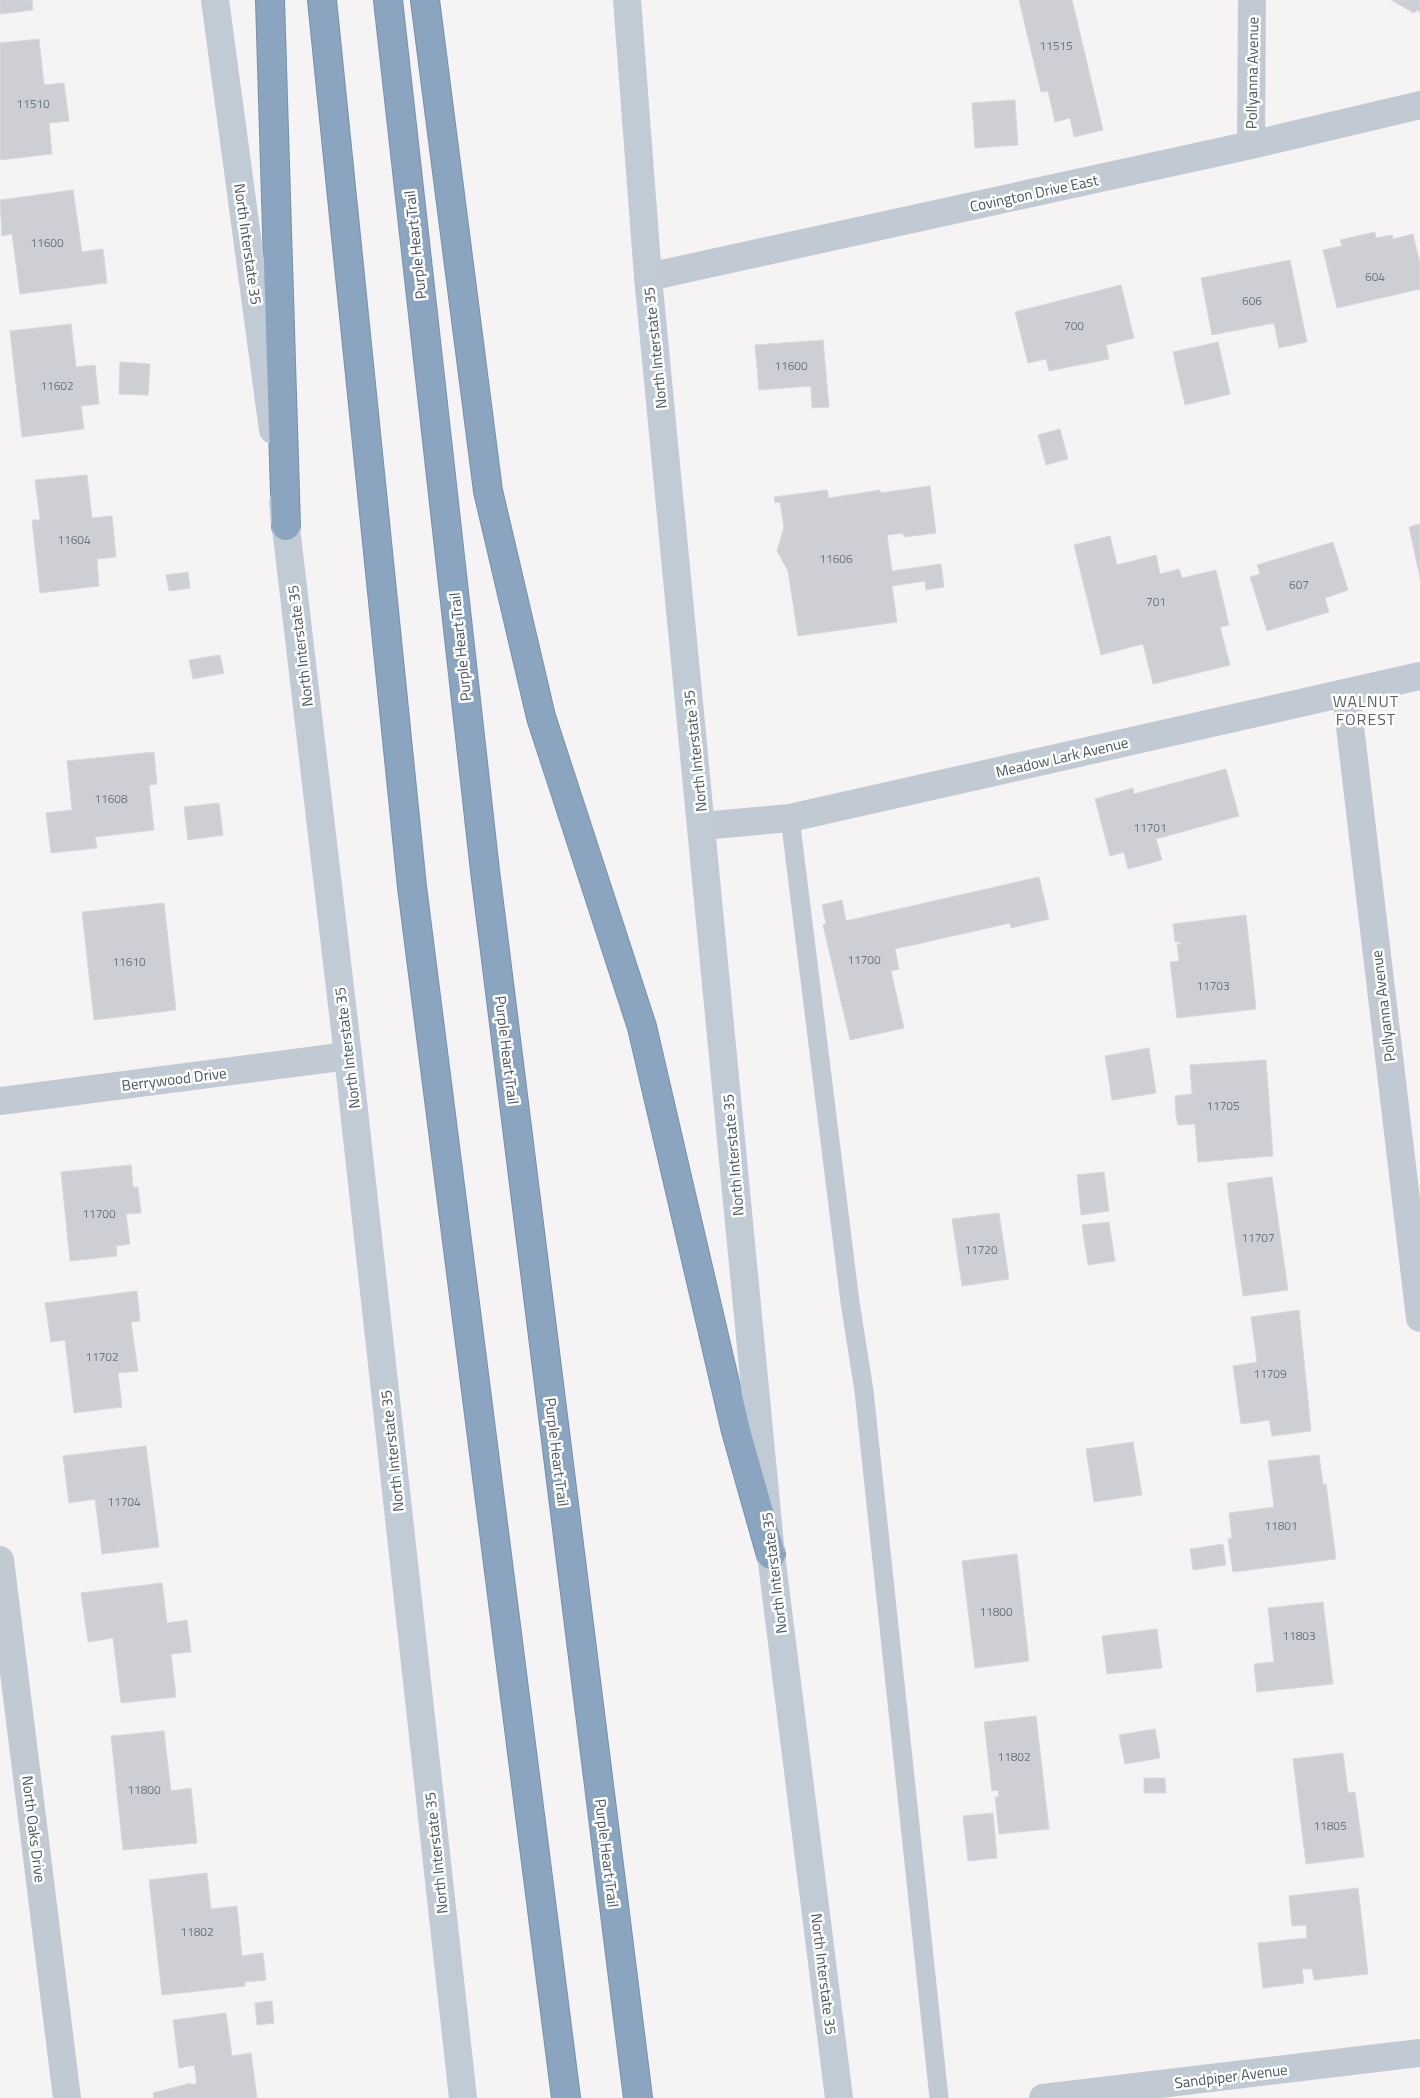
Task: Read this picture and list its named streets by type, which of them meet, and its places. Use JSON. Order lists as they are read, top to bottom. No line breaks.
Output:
{"streets":{"highway":["Purple Heart Trail"],"main road":["North Interstate 35"],"street":["Pollyanna Avenue","Covington Drive East","Meadow Lark Avenue","Berrywood Drive","North Oaks Drive","Sandpiper Avenue"]},"crossings":[["Pollyanna Avenue","Covington Drive East"],["Pollyanna Avenue","Meadow Lark Avenue"],["Covington Drive East","North Interstate 35"],["North Interstate 35","Meadow Lark Avenue"],["North Interstate 35","Berrywood Drive"]],"districts":["WALNUT FOREST"],"house_numbers":["11515","11510","11600","604","606","700","11600","11602","11604","11606","607","701","11608","11701","11700","11610","11703","11705","11700","11707","11720","11702","11709","11704","11801","11800","11803","11802","11800","11805","11802"]}
